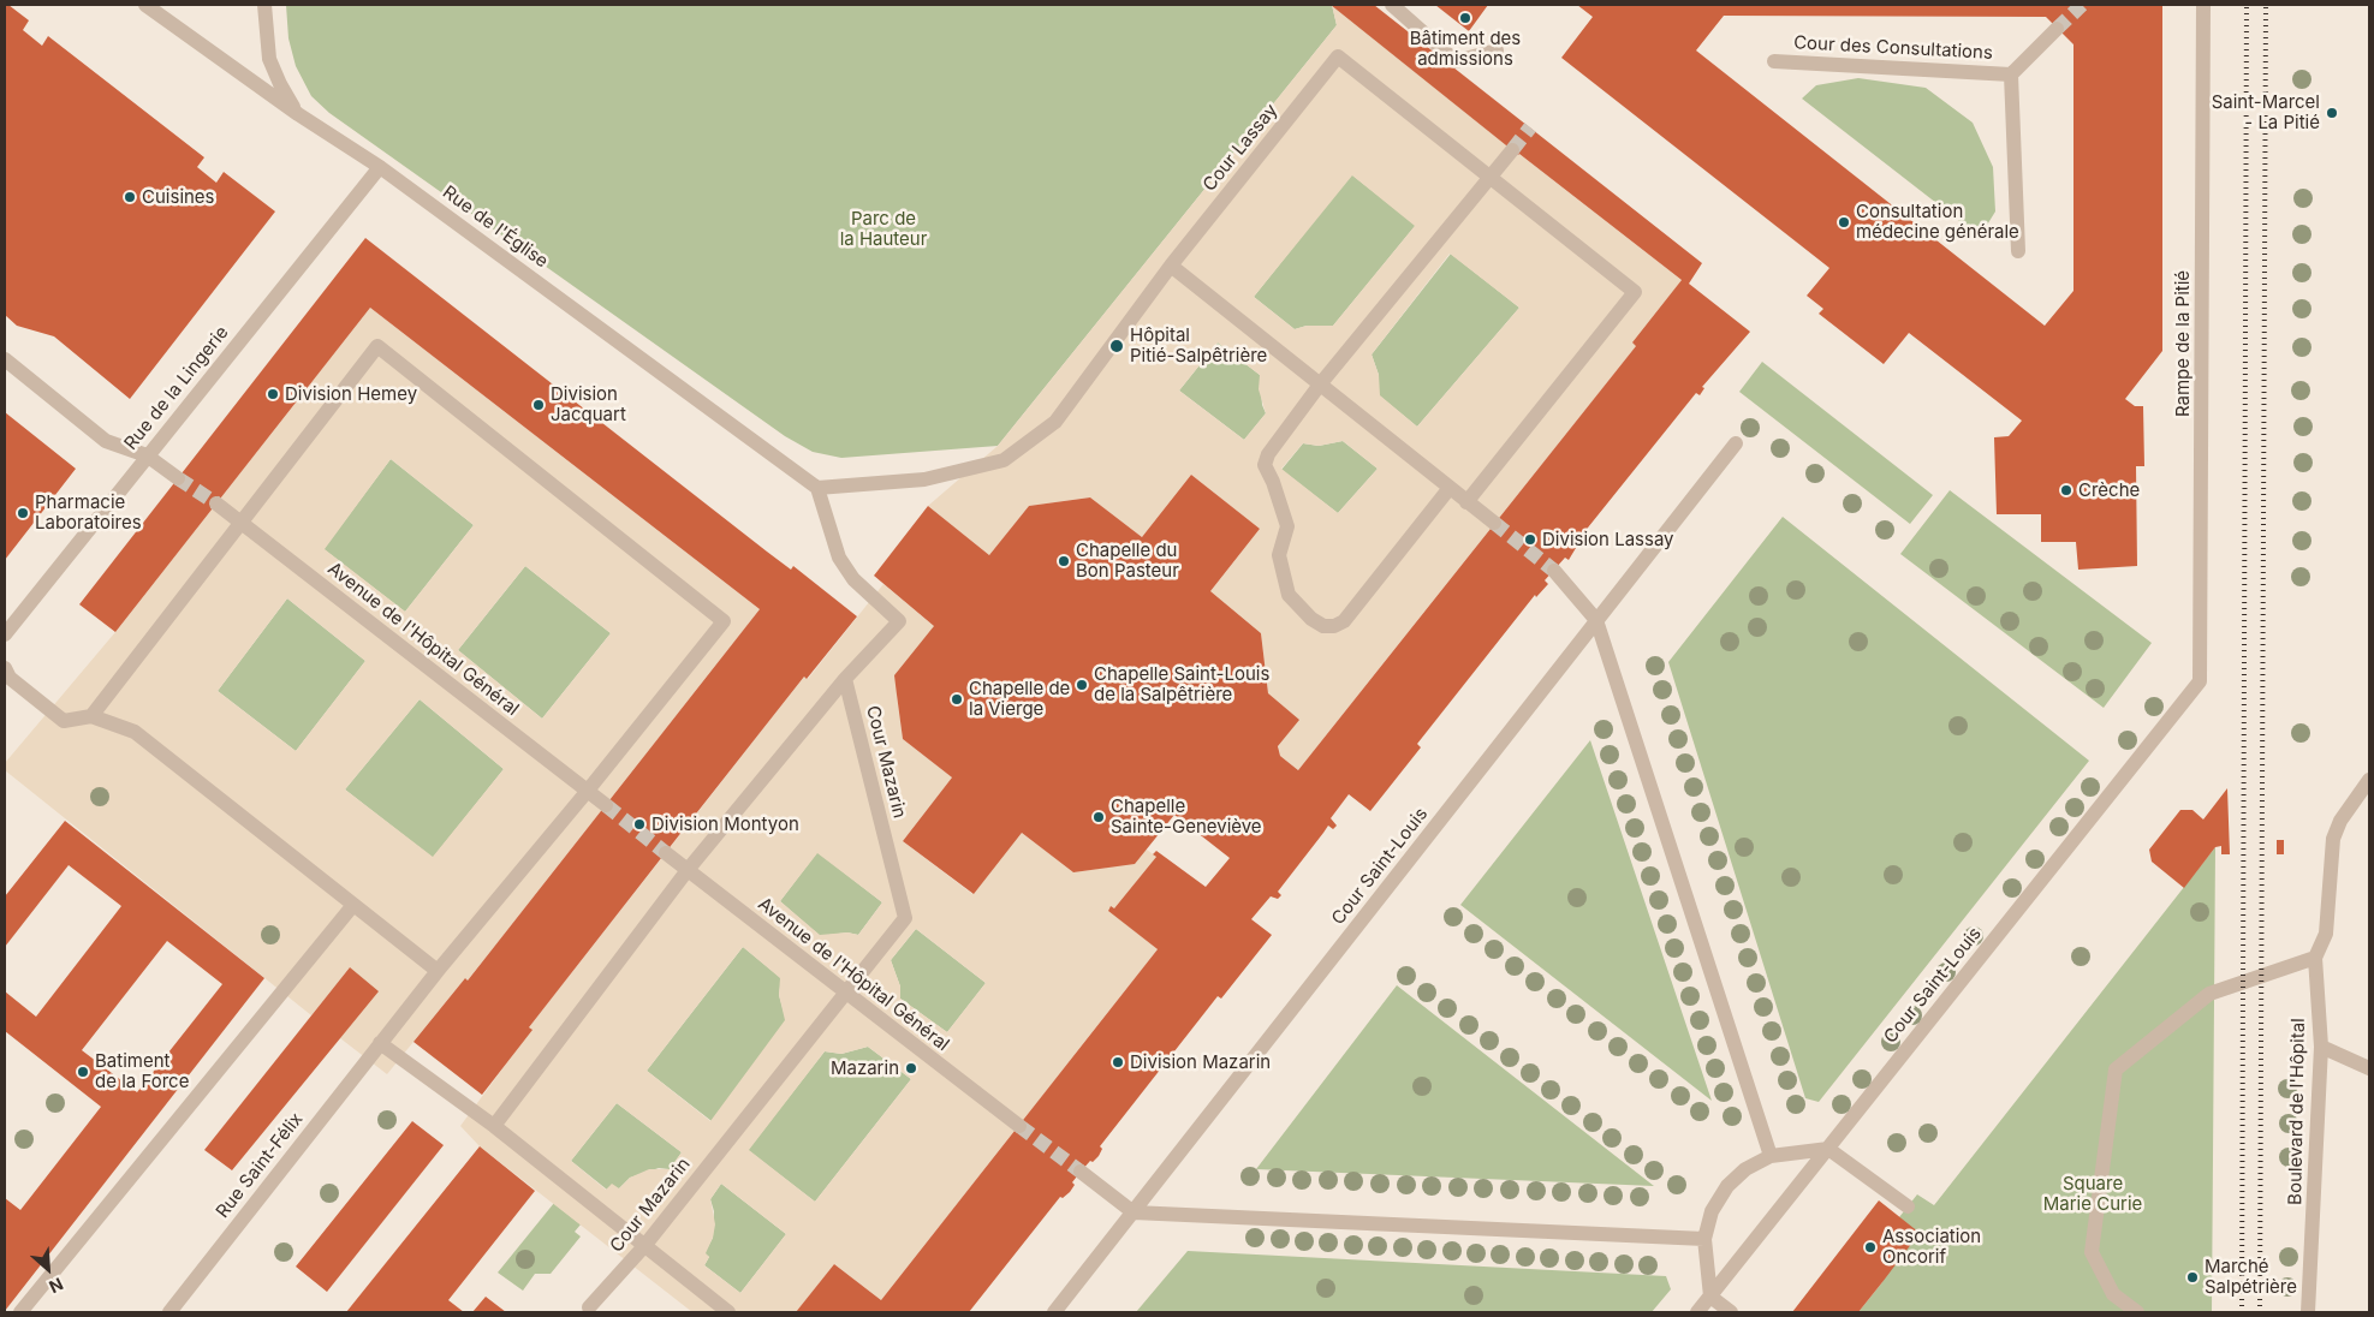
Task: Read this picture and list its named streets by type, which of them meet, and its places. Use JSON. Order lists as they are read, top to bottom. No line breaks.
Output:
{"streets":{"lane":["Cour des Consultations","Cour Lassay","Rue de l'Église","Rampe de la Pitié","Rue de la Lingerie","Avenue de l'Hôpital Général","Cour Mazarin","Cour Saint-Louis","Boulevard de l'Hôpital","Rue Saint-Félix"]},"crossings":[["Rue de l'Église","Rue de la Lingerie"],["Rampe de la Pitié","Cour Saint-Louis"],["Avenue de l'Hôpital Général","Cour Mazarin"],["Avenue de l'Hôpital Général","Rue Saint-Félix"]],"parks":["Parc de la Hauteur","Square Marie Curie"],"places":["Bâtiment des admissions","Saint-Marcel - La Pitié","Cuisines","Consultation médecine générale","Hôpital Pitié-Salpêtrière","Division Hemey","Division Jacquart","Crèche","Pharmacie Laboratoires","Division Lassay","Chapelle du Bon Pasteur","Chapelle Saint-Louis de la Salpêtrière","Chapelle de la Vierge","Chapelle Sainte-Geneviève","Division Montyon","Division Mazarin","Mazarin","Batiment de la Force","Association Oncorif","Marché Salpétrière"],"north":"bottom right"}
